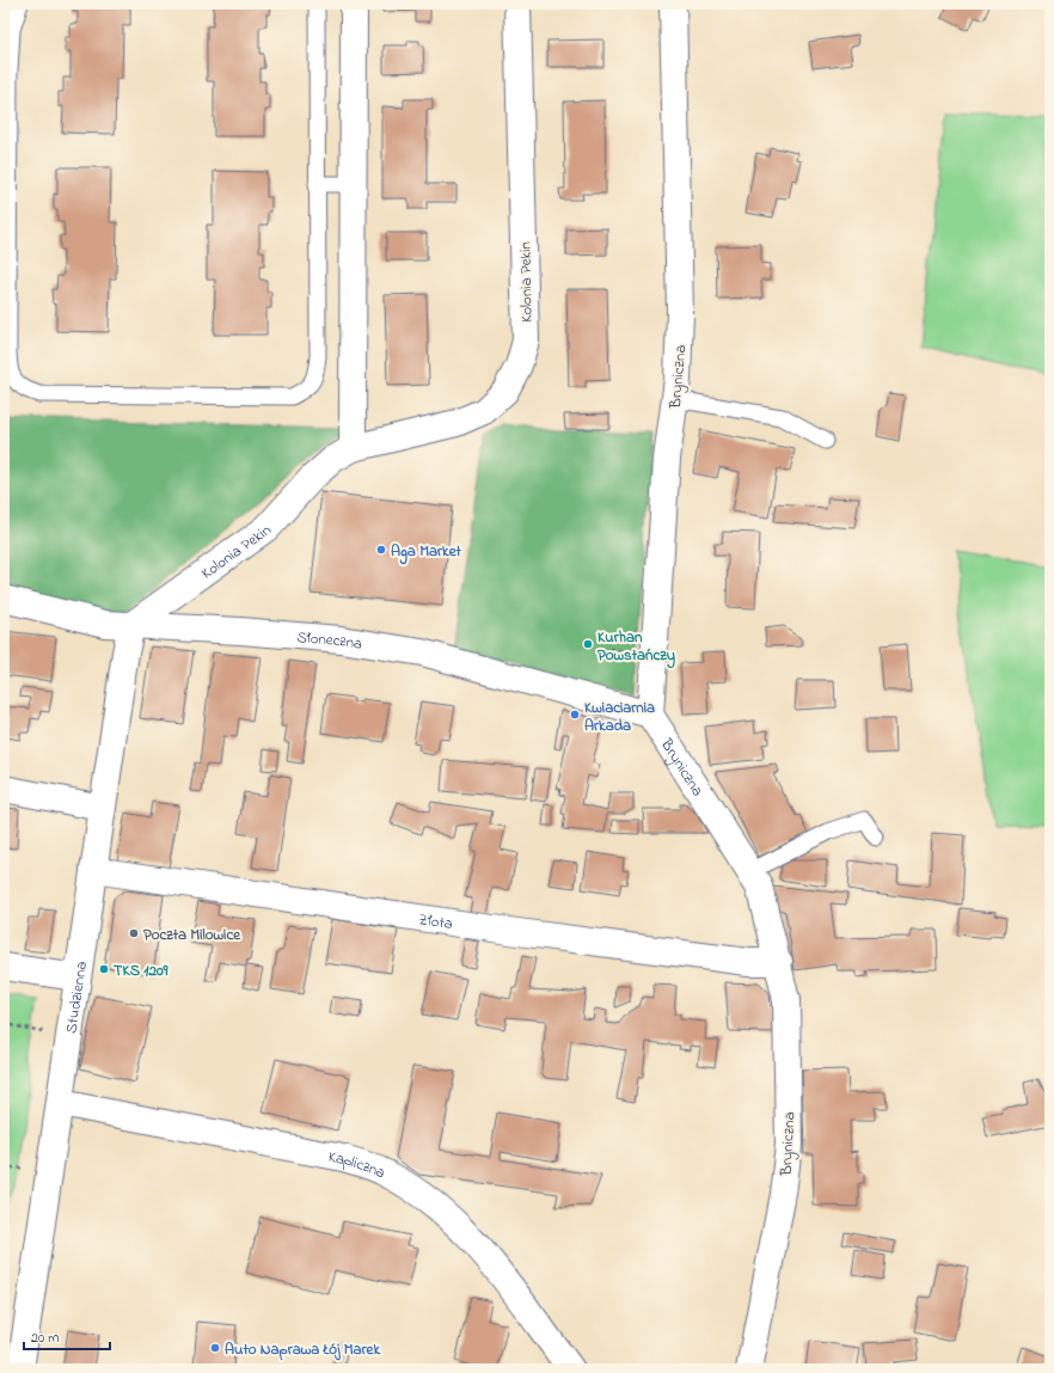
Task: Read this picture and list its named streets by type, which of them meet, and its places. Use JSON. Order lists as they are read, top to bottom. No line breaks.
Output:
{"streets":{"street":["Kolonia Pekin","Bryniczna","Słoneczna","Złota","Studzienna","Kapliczna"]},"crossings":[["Kolonia Pekin","Słoneczna"],["Kolonia Pekin","Studzienna"],["Bryniczna","Słoneczna"],["Bryniczna","Złota"],["Słoneczna","Studzienna"],["Złota","Studzienna"],["Studzienna","Kapliczna"]],"places":["Aga Market","Kurhan Powstańczy","Kwiaciarnia Arkada","Poczta Milowice","TKS 1209","Auto Naprawa Łój Marek"],"scale_bar":"20 m"}
